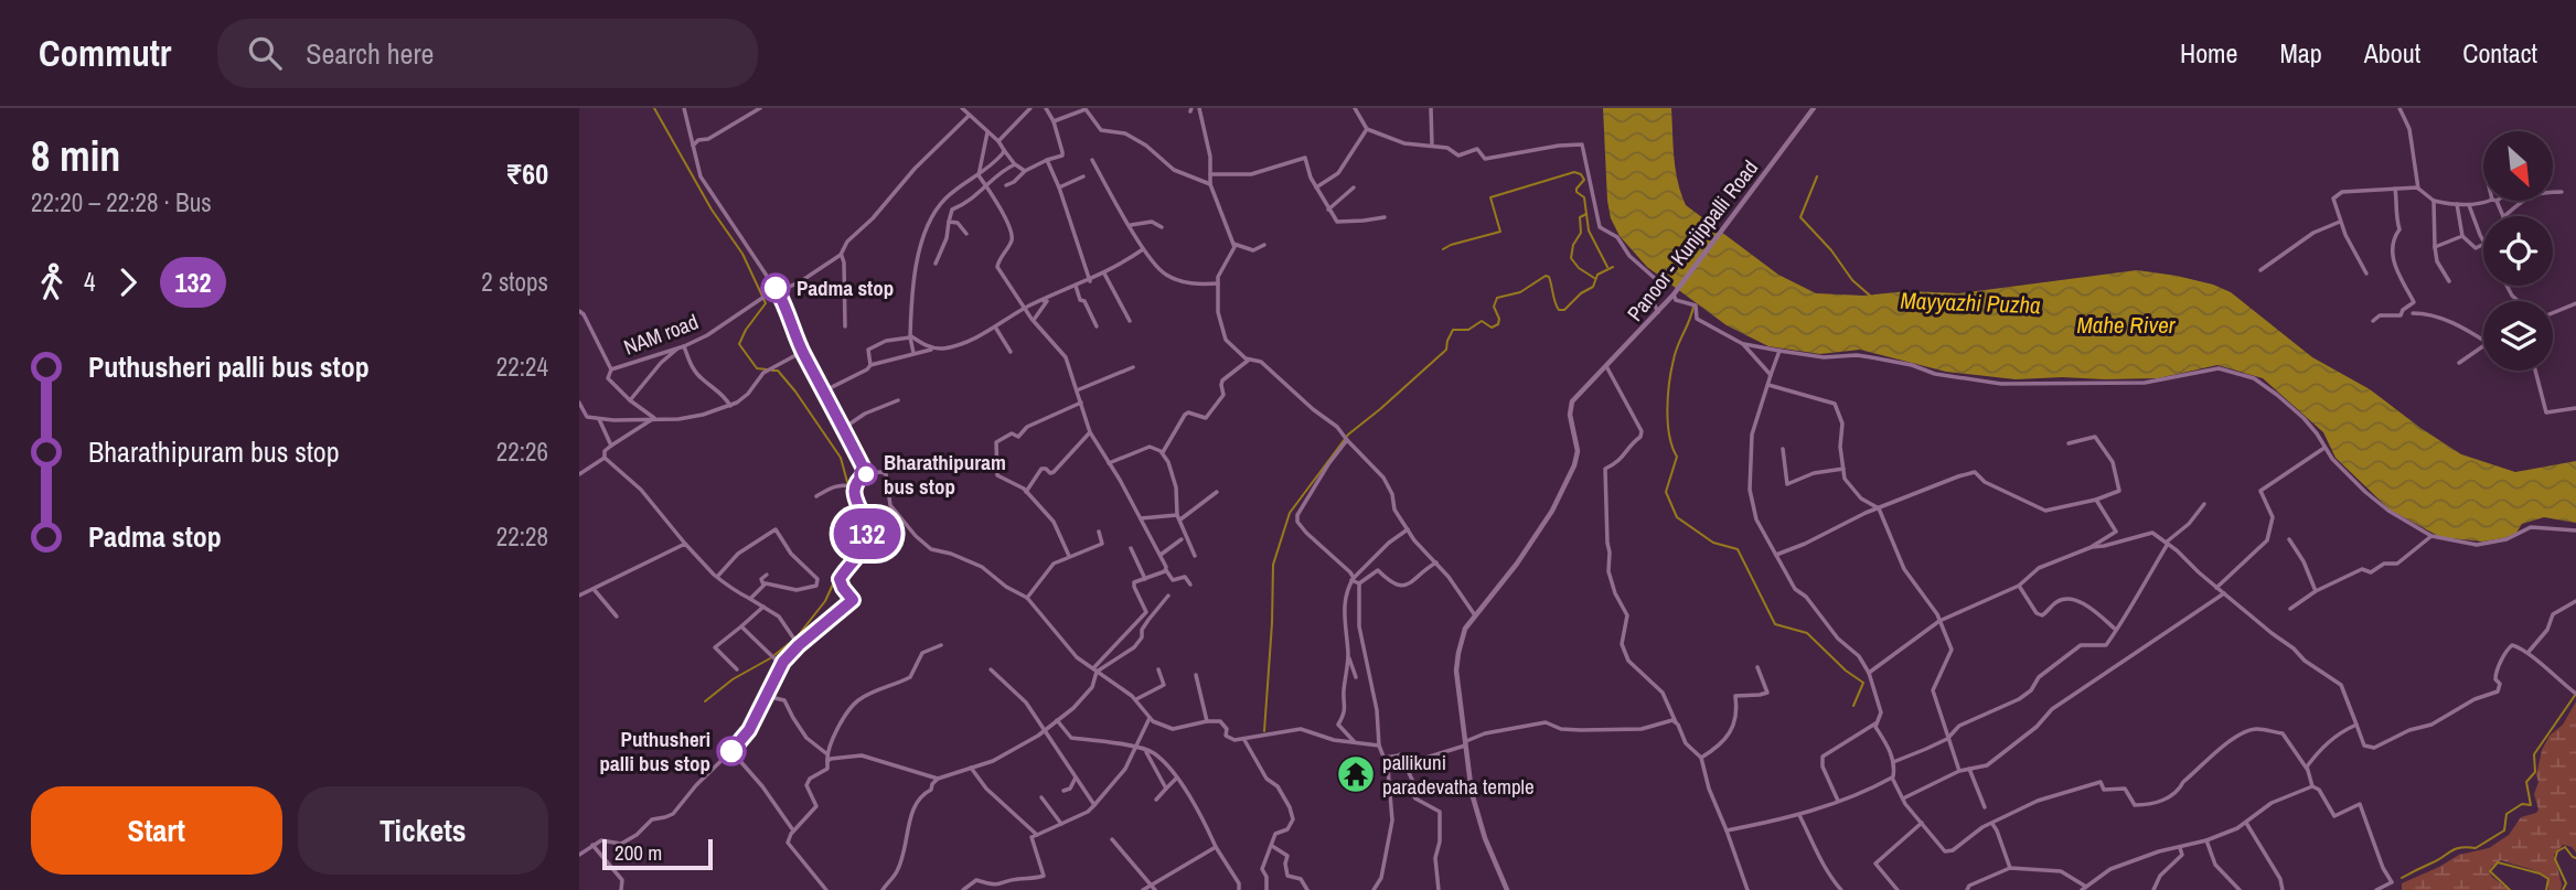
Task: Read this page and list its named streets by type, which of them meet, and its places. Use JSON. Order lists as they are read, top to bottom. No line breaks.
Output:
{"streets":{"main road":["Panoor - Kunjippalli Road"],"street":["NAM road"]},"water":["Mayyazhi Puzha","Mahe River"],"places":{"other":["Padma stop","Bharathipuram bus stop","Puthusheri palli bus stop"],"temple":["pallikuni paradevatha temple"]},"lines":["bus line 132"],"scale_bar":"200 m","north":"bottom right","page":{"header":"Commutr","search":"Search here","nav":["Home","Map","About","Contact"],"heading":["8 min","22:20 – 22:28 · Bus","₹60"],"on_map":"132","legs":["4","132","2 stops"],"list":[{"name":"Puthusheri palli bus stop","value":"22:24"},{"name":"Bharathipuram bus stop","value":"22:26"},{"name":"Padma stop","value":"22:28"}],"buttons":["Start","Tickets"],"scale":"200 m"}}
